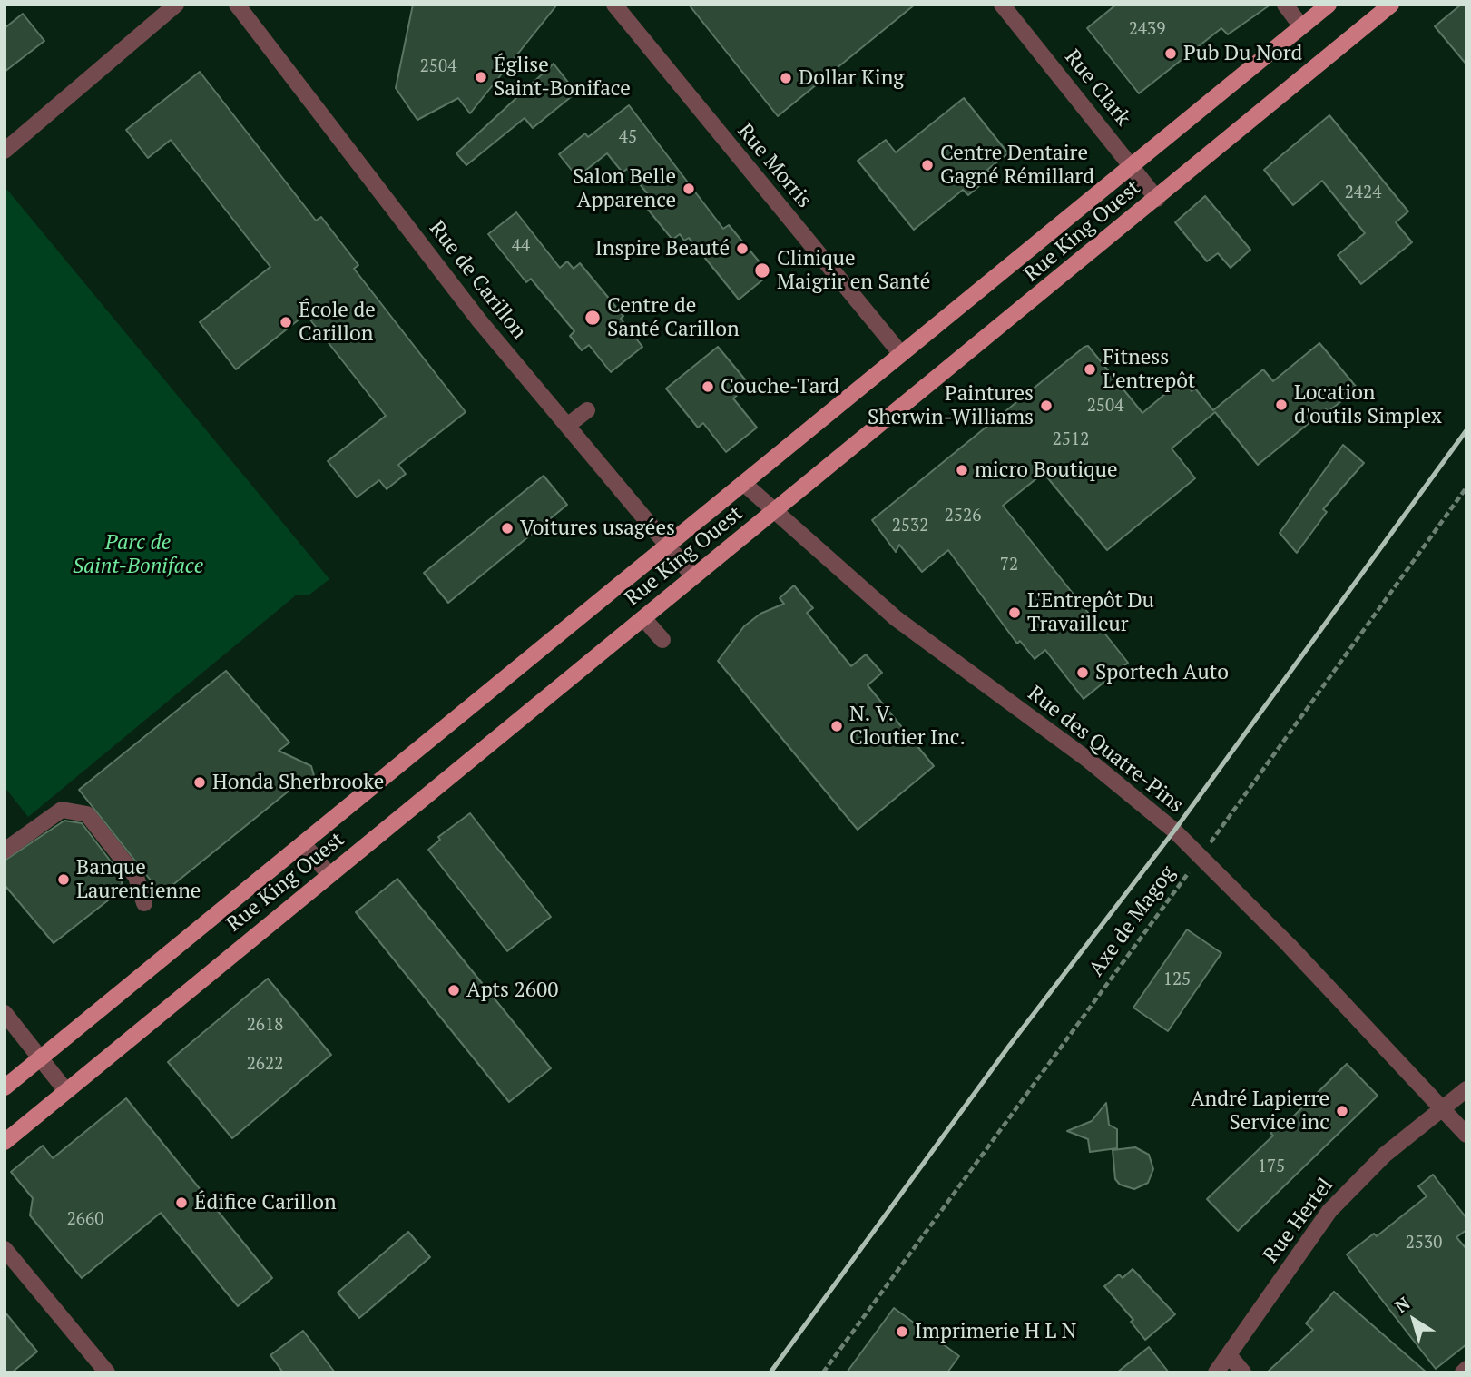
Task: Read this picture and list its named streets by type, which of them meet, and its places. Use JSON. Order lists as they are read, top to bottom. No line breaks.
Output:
{"streets":{"main road":["Rue King Ouest"],"street":["Rue Clark","Rue Morris","Rue de Carillon","Rue des Quatre-Pins","Rue Hertel"],"path":["Axe de Magog"]},"crossings":[["Rue Clark","Rue King Ouest"],["Rue Morris","Rue King Ouest"],["Rue King Ouest","Rue de Carillon"],["Rue King Ouest","Rue des Quatre-Pins"],["Rue des Quatre-Pins","Axe de Magog"],["Rue des Quatre-Pins","Rue Hertel"]],"parks":["Parc de Saint-Boniface"],"places":["Pub Du Nord","Église Saint-Boniface","Dollar King","Centre Dentaire Gagné Rémillard","Salon Belle Apparence","Inspire Beauté","Clinique Maigrir en Santé","Centre de Santé Carillon","École de Carillon","Fitness L'entrepôt","Couche-Tard","Location d'outils Simplex","Paintures Sherwin-Williams","micro Boutique","Voitures usagées","L'Entrepôt Du Travailleur","Sportech Auto","N. V. Cloutier Inc.","Honda Sherbrooke","Banque Laurentienne","Apts 2600","André Lapierre Service inc","Édifice Carillon","Imprimerie H L N"],"house_numbers":["2439","2504","45","2424","44","2504","2512","2526","2532","72","125","2618","2622","175","2660","2530"],"north":"top left"}
